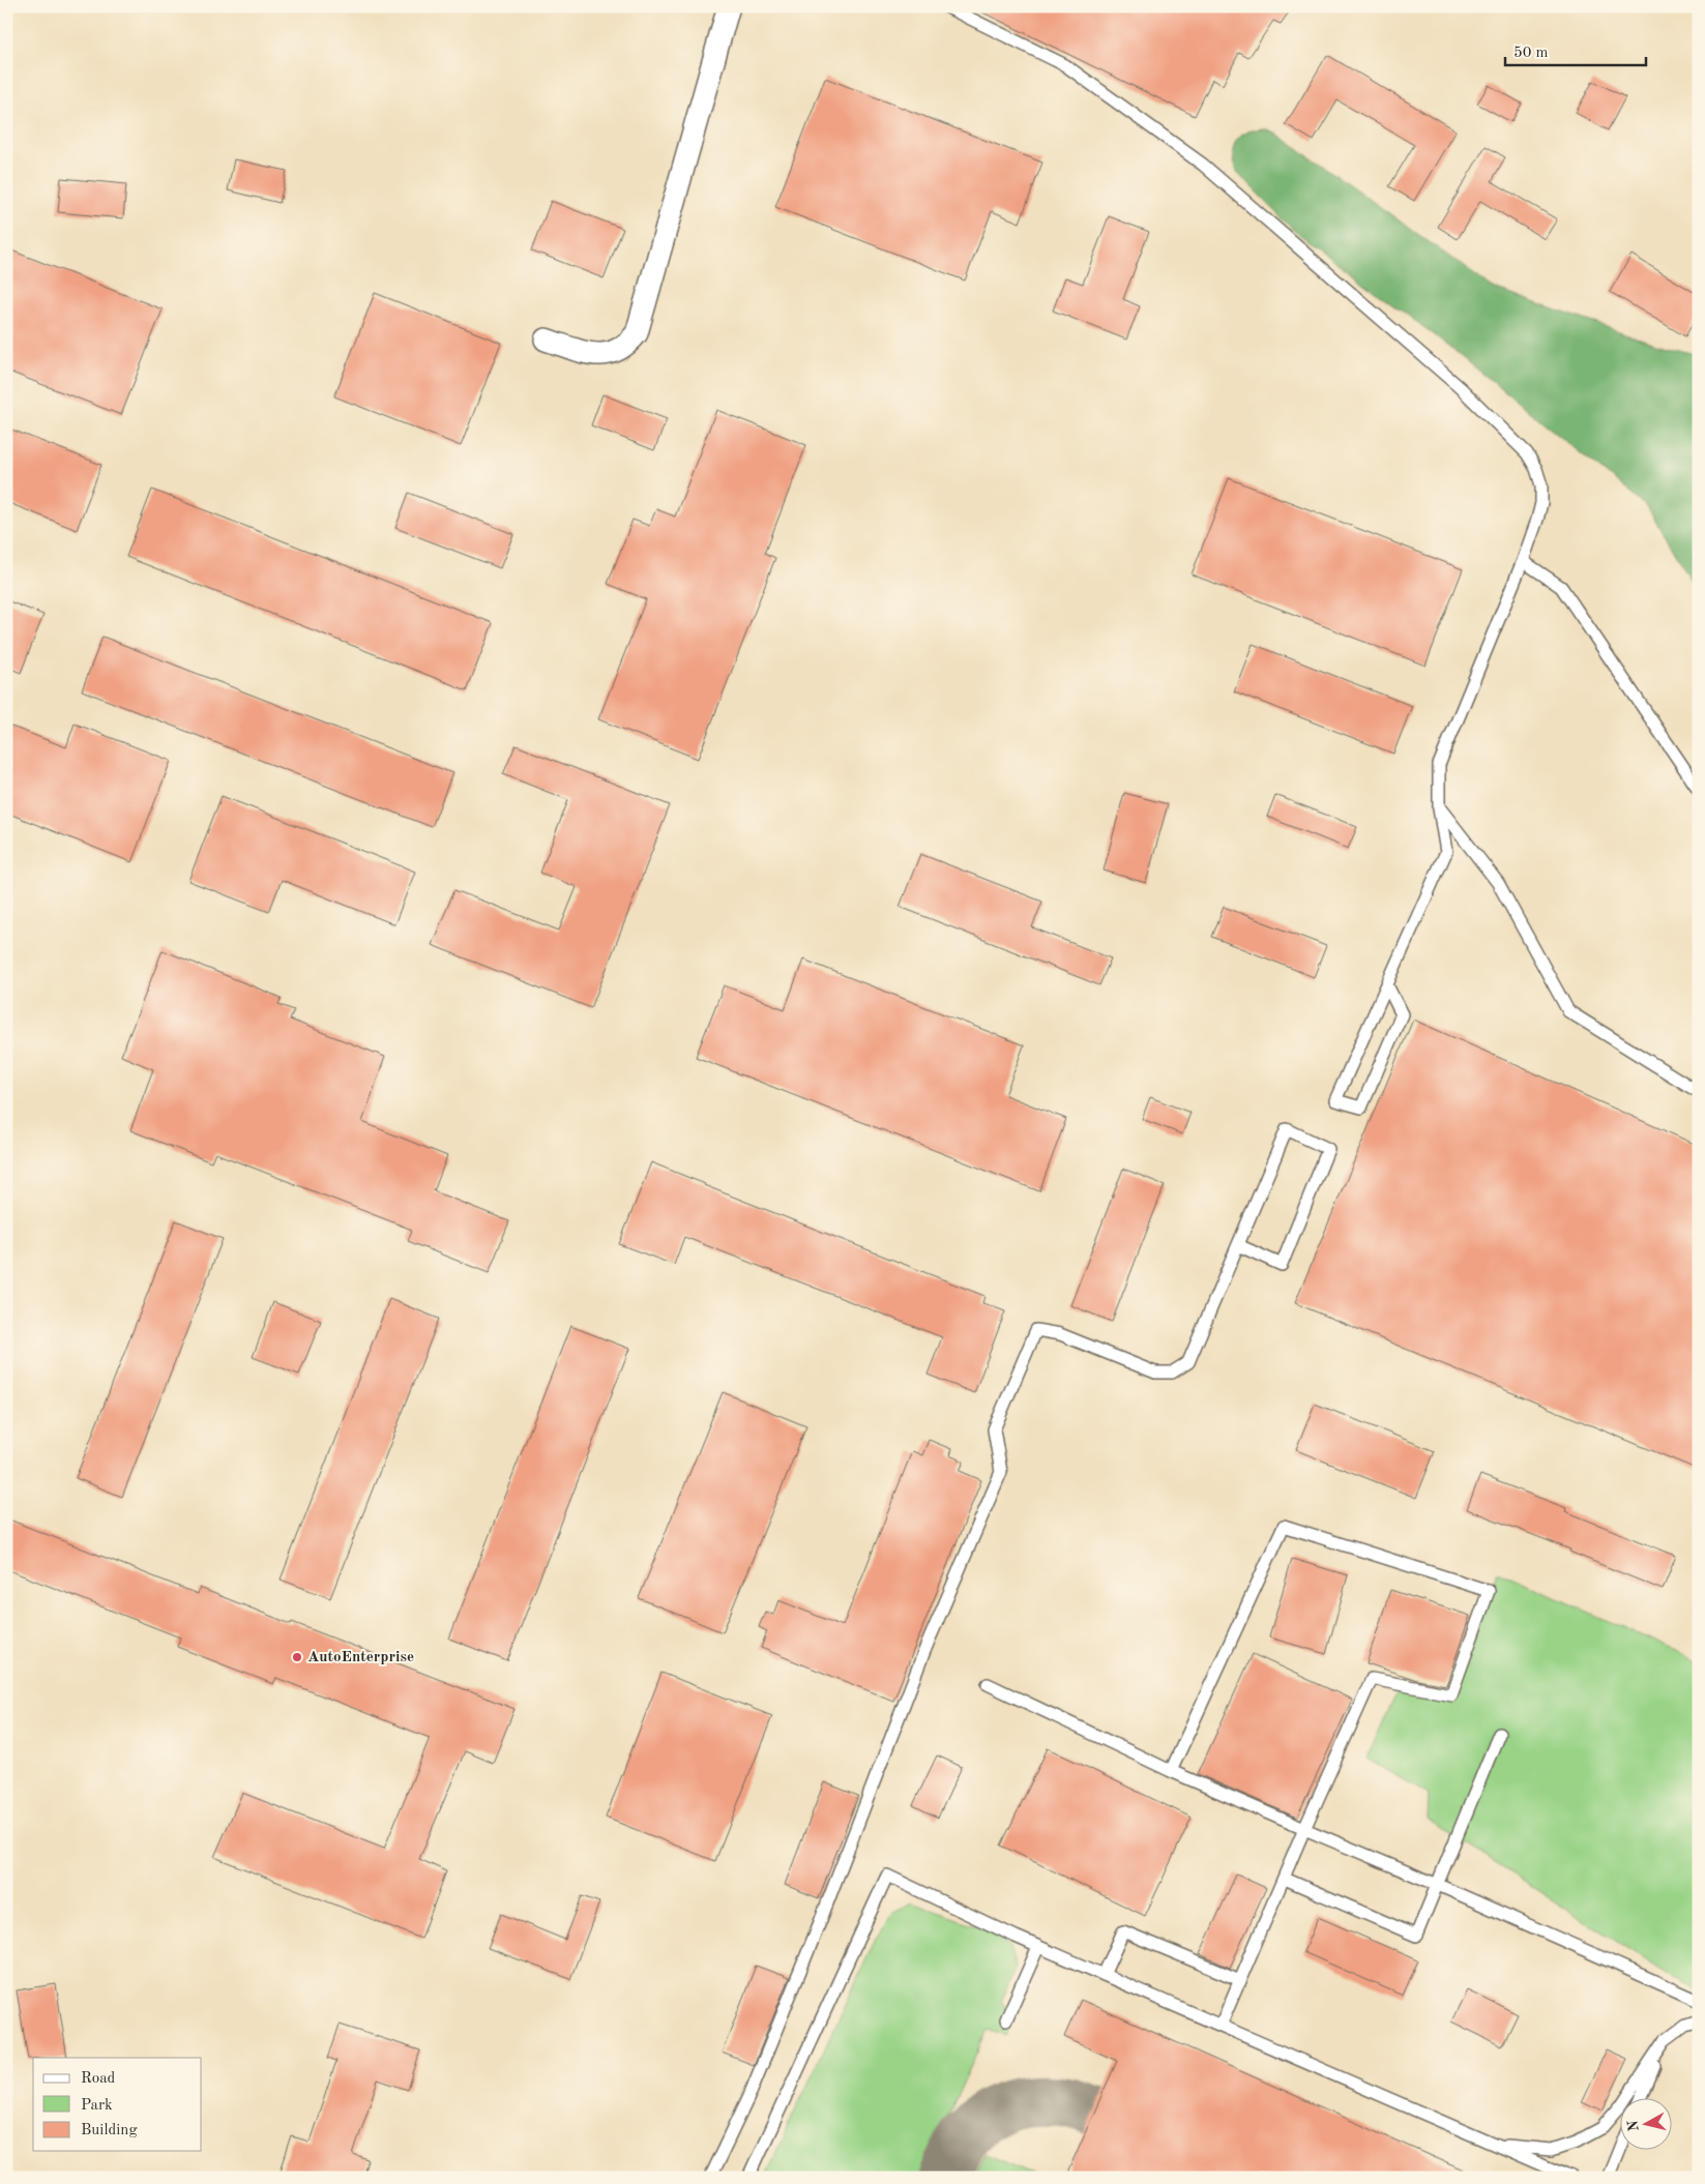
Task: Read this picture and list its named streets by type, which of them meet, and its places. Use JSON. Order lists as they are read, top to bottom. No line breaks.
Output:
{"places":["AutoEnterprise"],"legend":["Road","Park","Building"],"scale_bar":"50 m","north":"left"}
